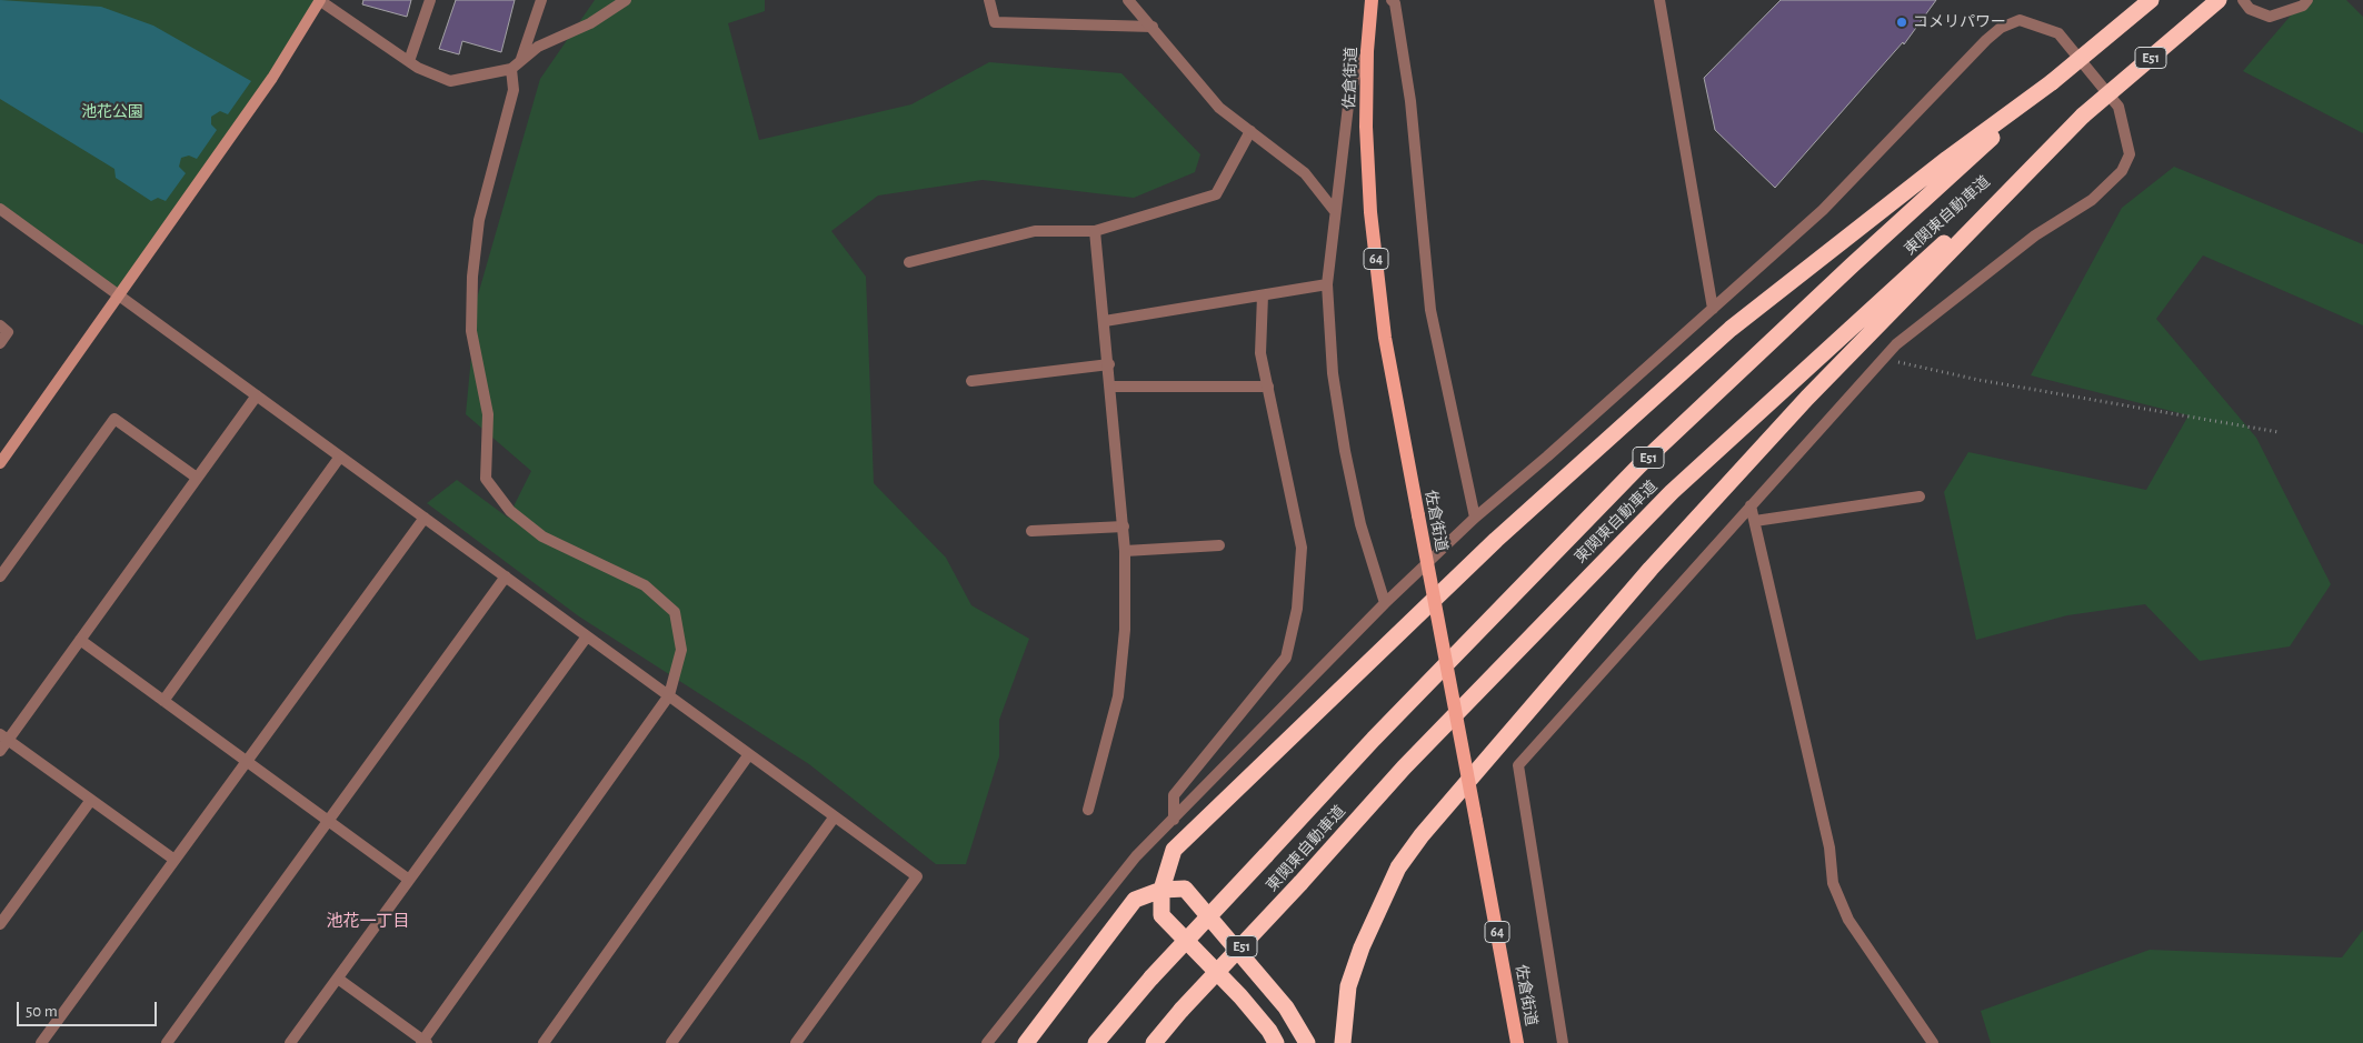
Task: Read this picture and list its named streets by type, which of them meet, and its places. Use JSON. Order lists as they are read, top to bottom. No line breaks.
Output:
{"streets":{"highway":["E51","東関東自動車道"],"main road":["佐倉街道","64"]},"districts":["池花一丁目"],"parks":["池花公園"],"places":["コメリパワー"],"scale_bar":"50 m"}
